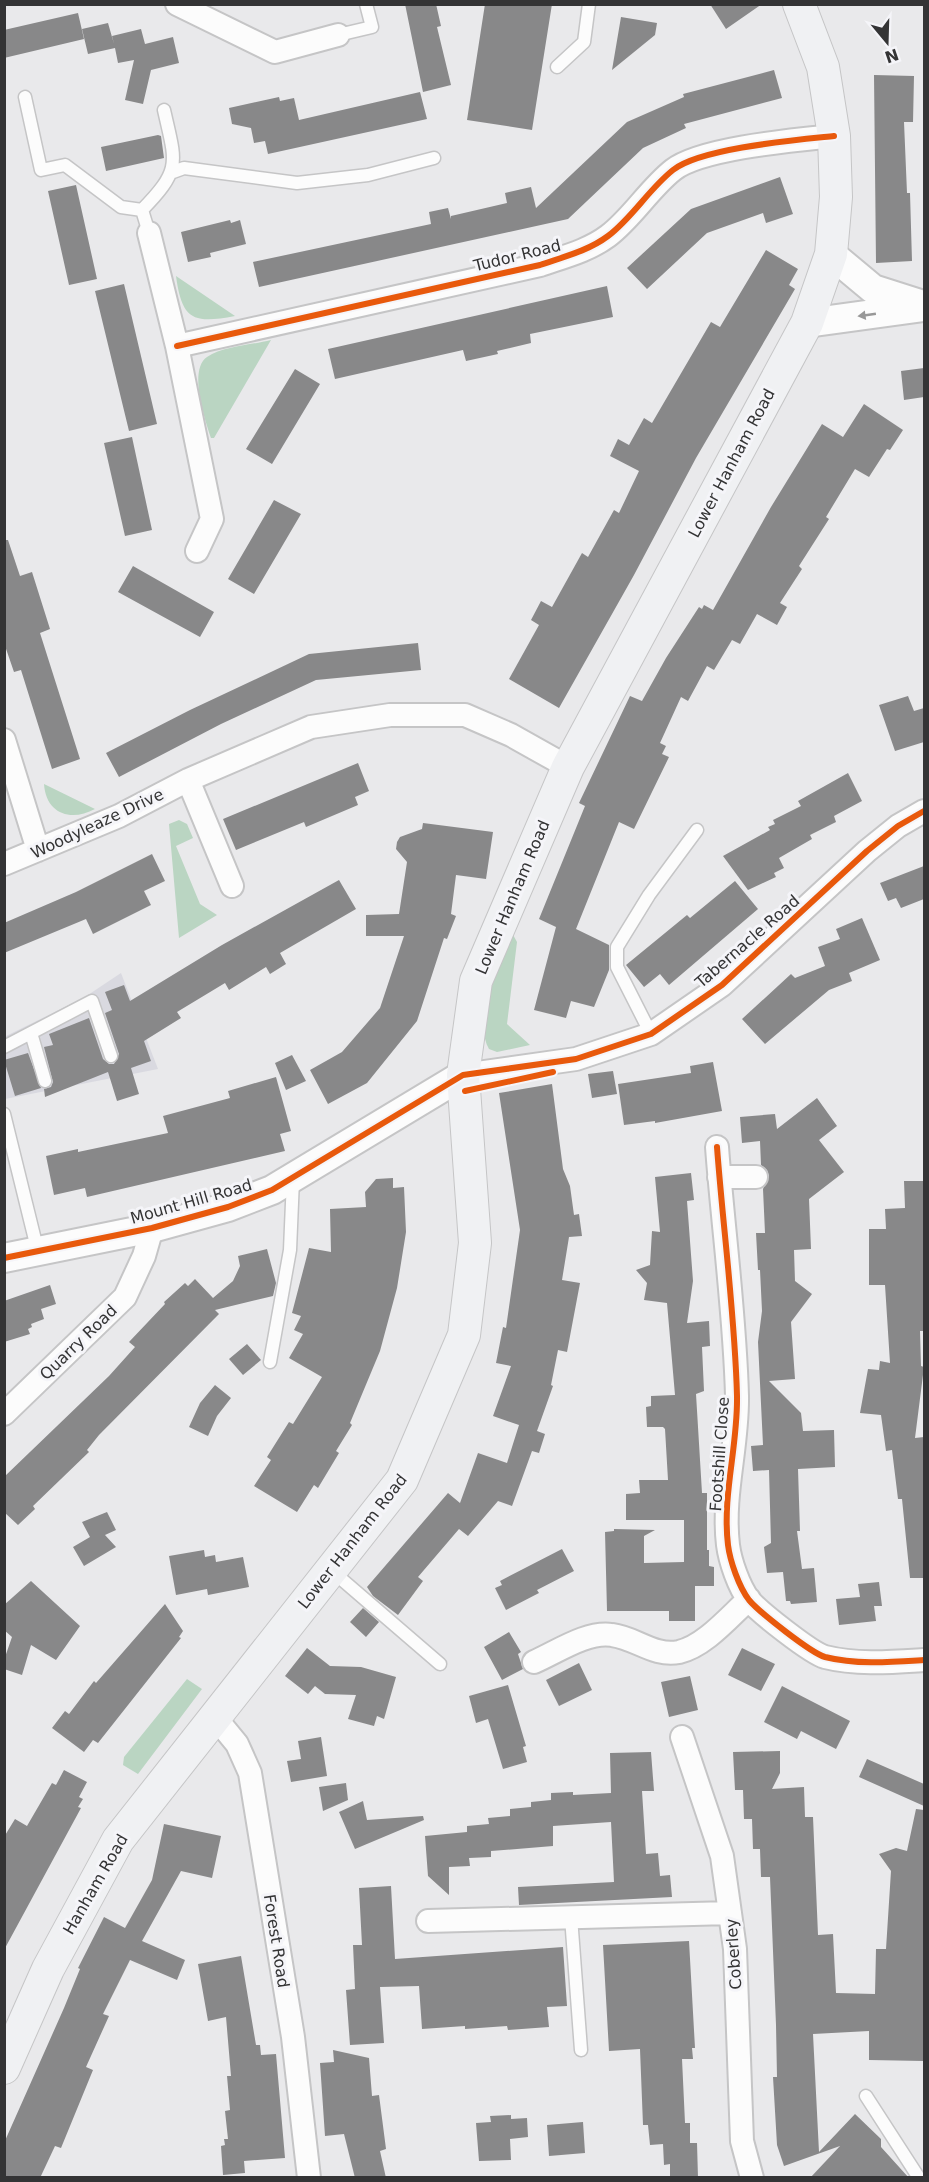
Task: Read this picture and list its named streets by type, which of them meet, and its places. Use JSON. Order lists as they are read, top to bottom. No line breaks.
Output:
{"streets":{"main road":["Lower Hanham Road","Hanham Road"],"street":["Tudor Road","Woodyleaze Drive","Tabernacle Road","Mount Hill Road","Quarry Road","Footshill Close","Forest Road","Coberley"]},"crossings":[["Tudor Road","Lower Hanham Road"],["Lower Hanham Road","Woodyleaze Drive"],["Lower Hanham Road","Tabernacle Road"],["Lower Hanham Road","Mount Hill Road"],["Lower Hanham Road","Hanham Road"],["Lower Hanham Road","Forest Road"],["Tabernacle Road","Mount Hill Road"],["Mount Hill Road","Quarry Road"],["Hanham Road","Forest Road"]],"north":"bottom"}
